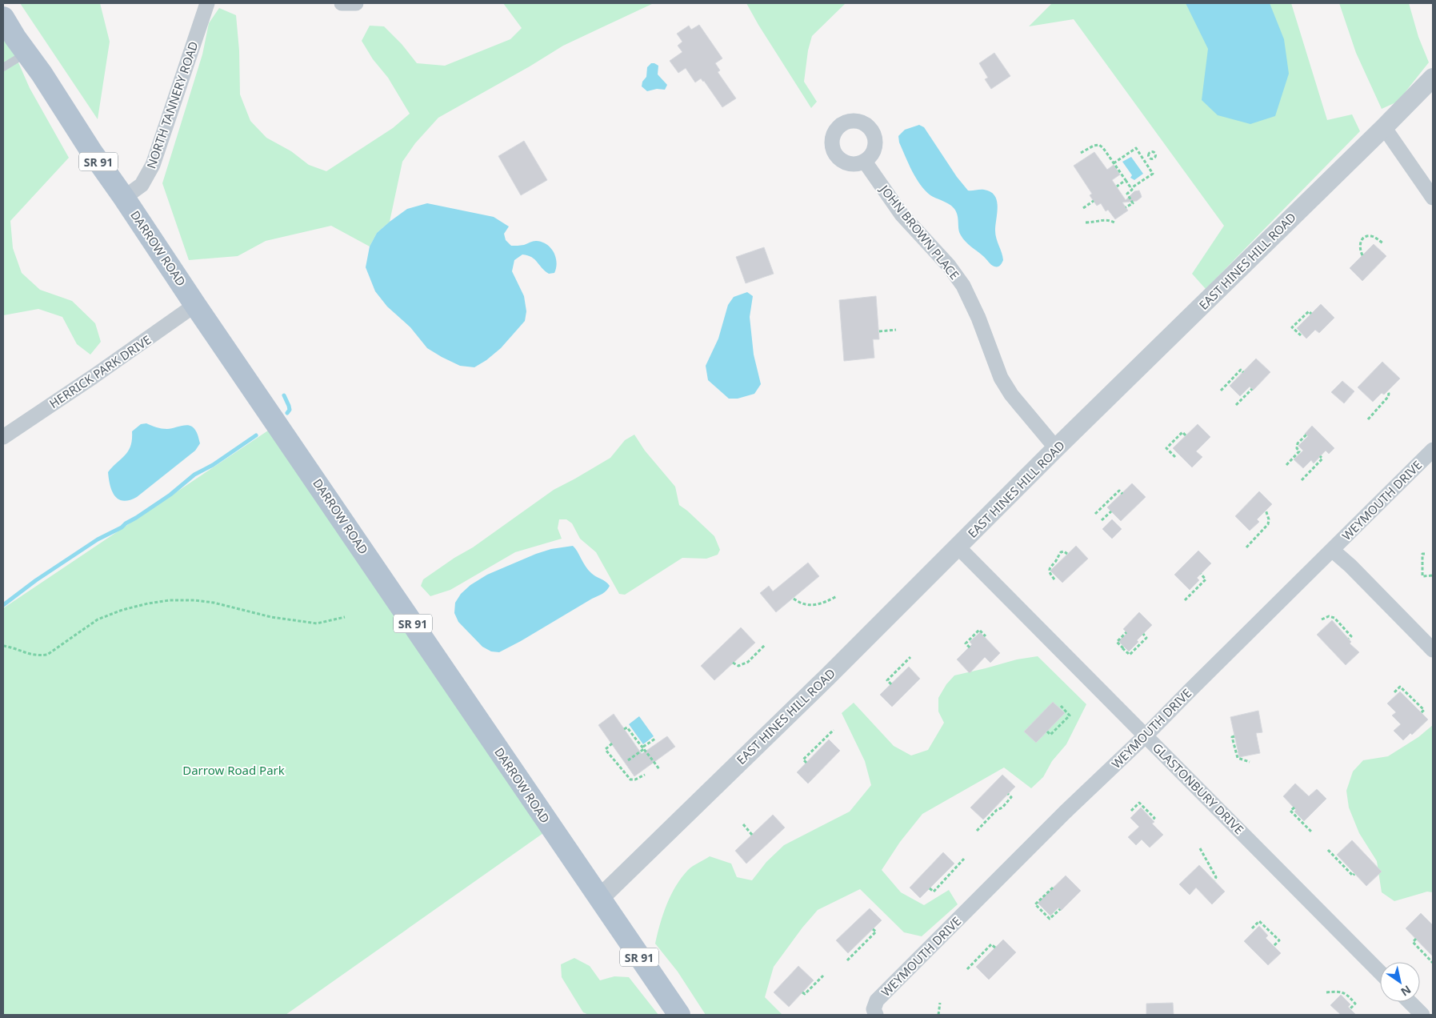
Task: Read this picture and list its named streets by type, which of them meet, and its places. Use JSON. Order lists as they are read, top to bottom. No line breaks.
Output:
{"streets":{"main road":["SR 91","DARROW ROAD"],"street":["NORTH TANNERY ROAD","JOHN BROWN PLACE","EAST HINES HILL ROAD","HERRICK PARK DRIVE","WEYMOUTH DRIVE","GLASTONBURY DRIVE"]},"crossings":[["NORTH TANNERY ROAD","DARROW ROAD"],["JOHN BROWN PLACE","EAST HINES HILL ROAD"],["DARROW ROAD","EAST HINES HILL ROAD"],["DARROW ROAD","HERRICK PARK DRIVE"],["EAST HINES HILL ROAD","GLASTONBURY DRIVE"],["WEYMOUTH DRIVE","GLASTONBURY DRIVE"]],"parks":["Darrow Road Park"],"north":"bottom right"}
